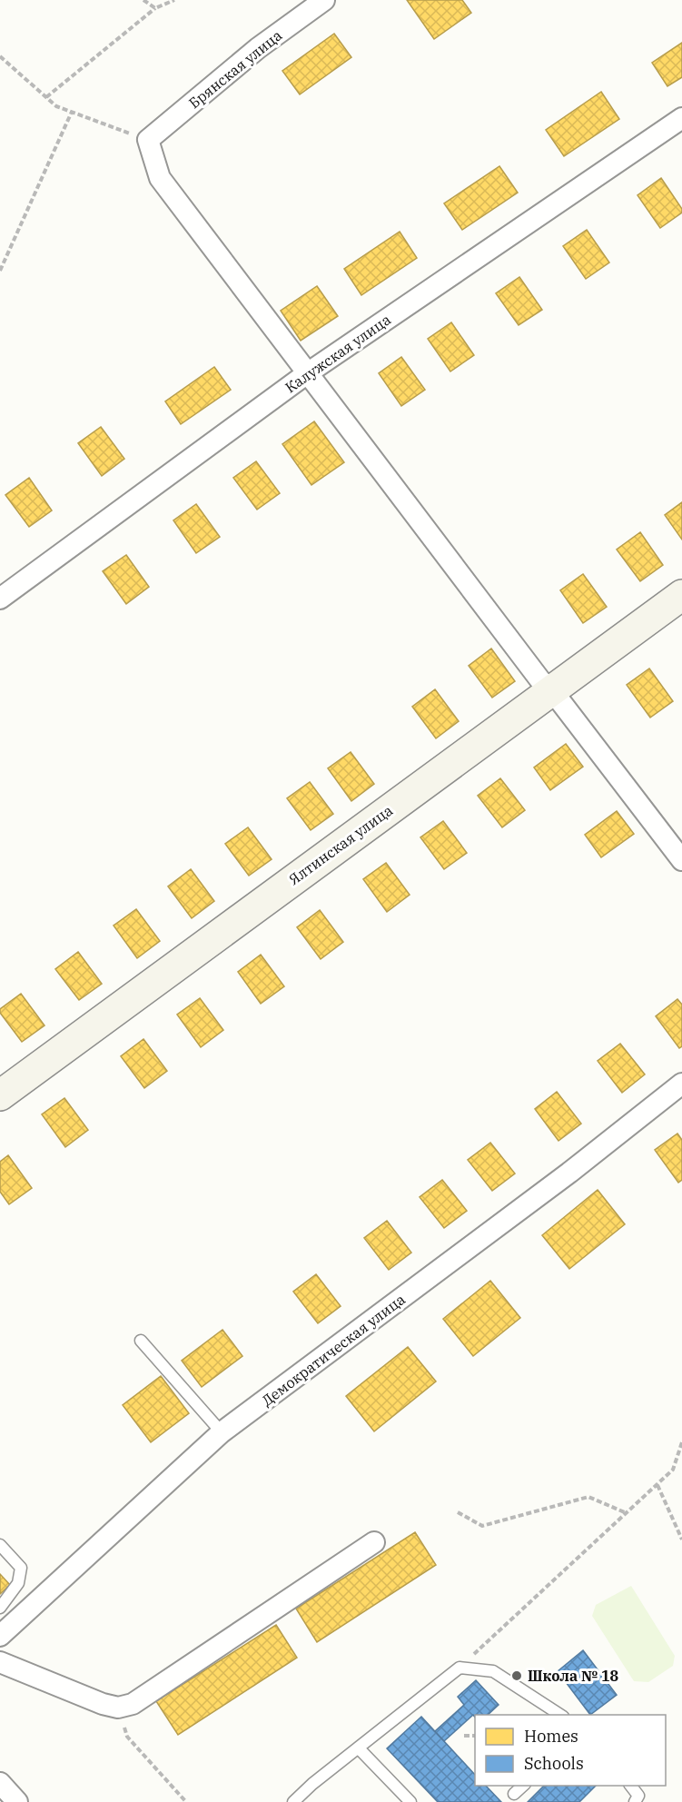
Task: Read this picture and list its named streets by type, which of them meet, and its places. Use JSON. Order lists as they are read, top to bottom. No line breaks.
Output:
{"streets":{"street":["Брянская улица","Калужская улица","Ялтинская улица","Демократическая улица"]},"places":["Школа № 18"],"legend":["Homes","Schools"]}
